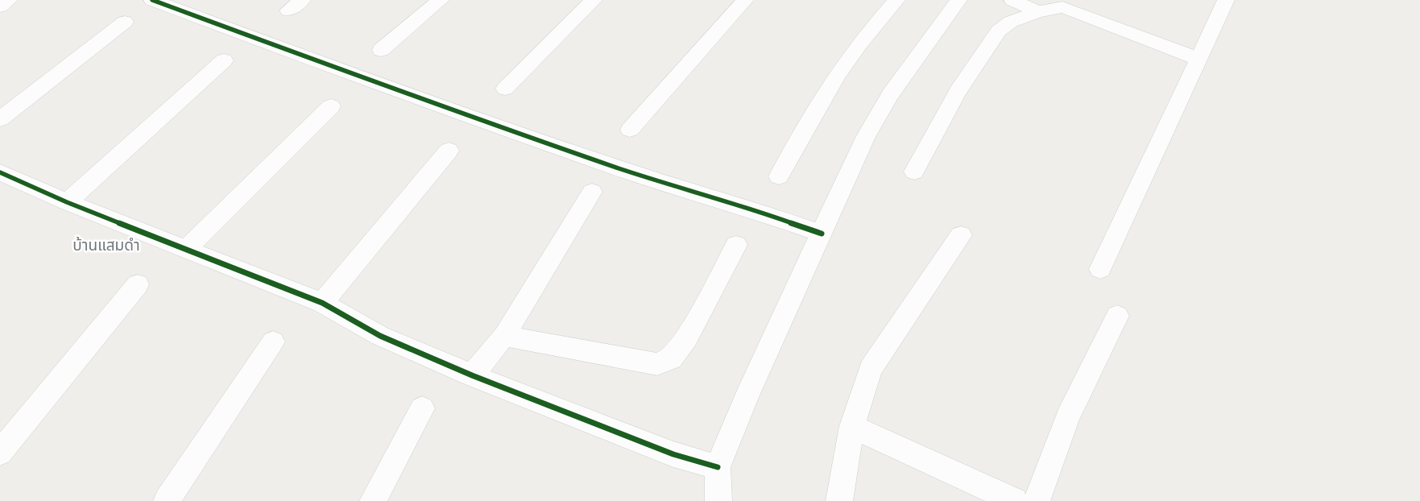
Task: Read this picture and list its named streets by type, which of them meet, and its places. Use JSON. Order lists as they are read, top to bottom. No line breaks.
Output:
{"districts":["บ้านแสมดำ"]}
